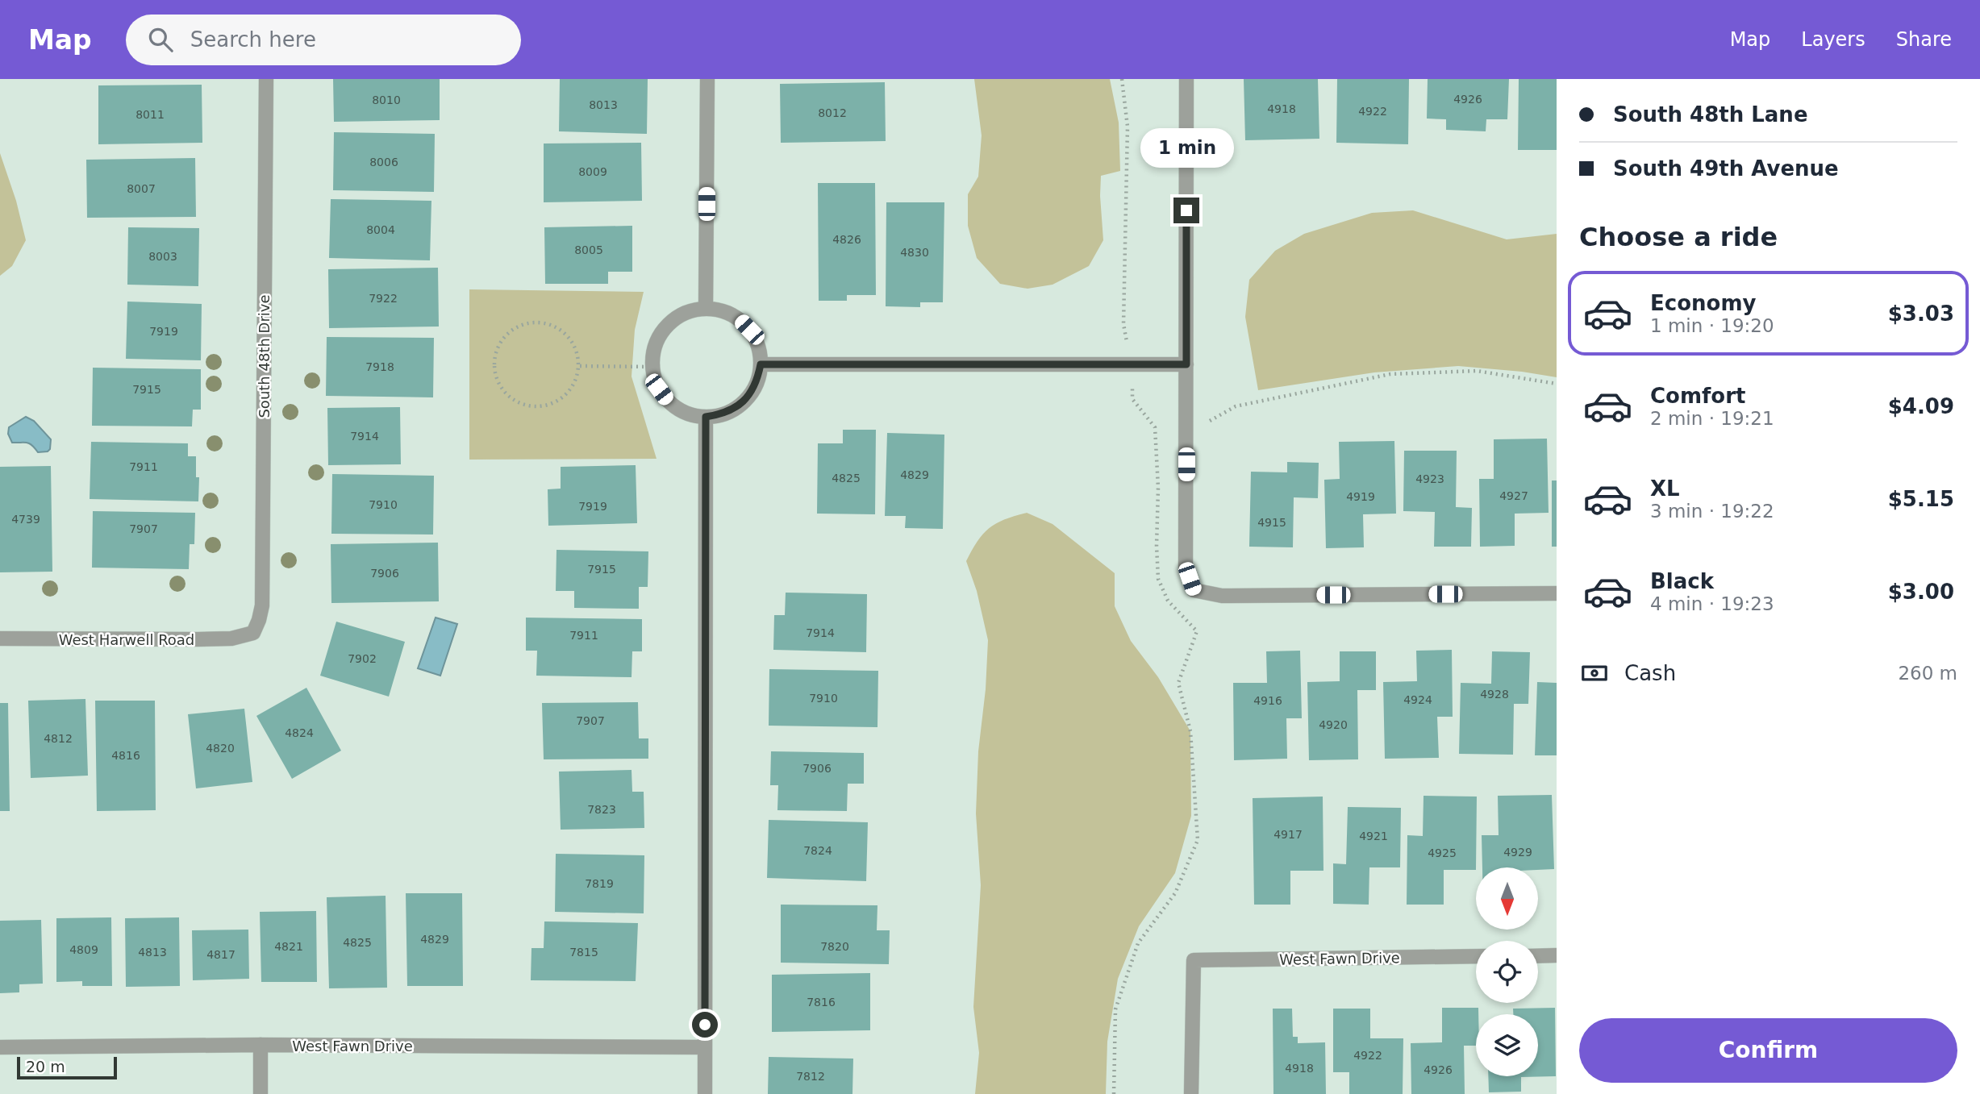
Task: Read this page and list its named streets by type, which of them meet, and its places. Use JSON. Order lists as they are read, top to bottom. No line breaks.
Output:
{"streets":{"street":["South 48th Drive","West Harwell Road","West Fawn Drive"]},"crossings":[["South 48th Drive","West Harwell Road"]],"house_numbers":["4926","8010","8013","4918","4922","8012","8011","8006","8009","8007","8004","4826","8005","4830","8003","7922","7919","7918","7915","7914","7911","4829","4825","4923","4927","4919","7910","7919","4739","4915","7907","7915","7906","7914","7911","7902","4928","7910","4924","4916","7907","4920","4824","4812","4820","4816","7906","7823","4917","4921","7824","4929","4925","7819","4829","4825","4821","7820","4809","4813","7815","4817","7816","4922","4918","4926","7812"],"scale_bar":"20 m","north":"bottom","page":{"header":"Map","search":"Search here","nav":["Map","Layers","Share"],"banner":["South 48th Lane","South 49th Avenue"],"bubble":"1 min","heading":"Choose a ride","list":[{"name":"Economy","note":"1 min · 19:20","value":"$3.03"},{"name":"Comfort","note":"2 min · 19:21","value":"$4.09"},{"name":"XL","note":"3 min · 19:22","value":"$5.15"},{"name":"Black","note":"4 min · 19:23","value":"$3.00"}],"pay":["Cash","260 m"],"buttons":"Confirm","scale":"20 m"}}
